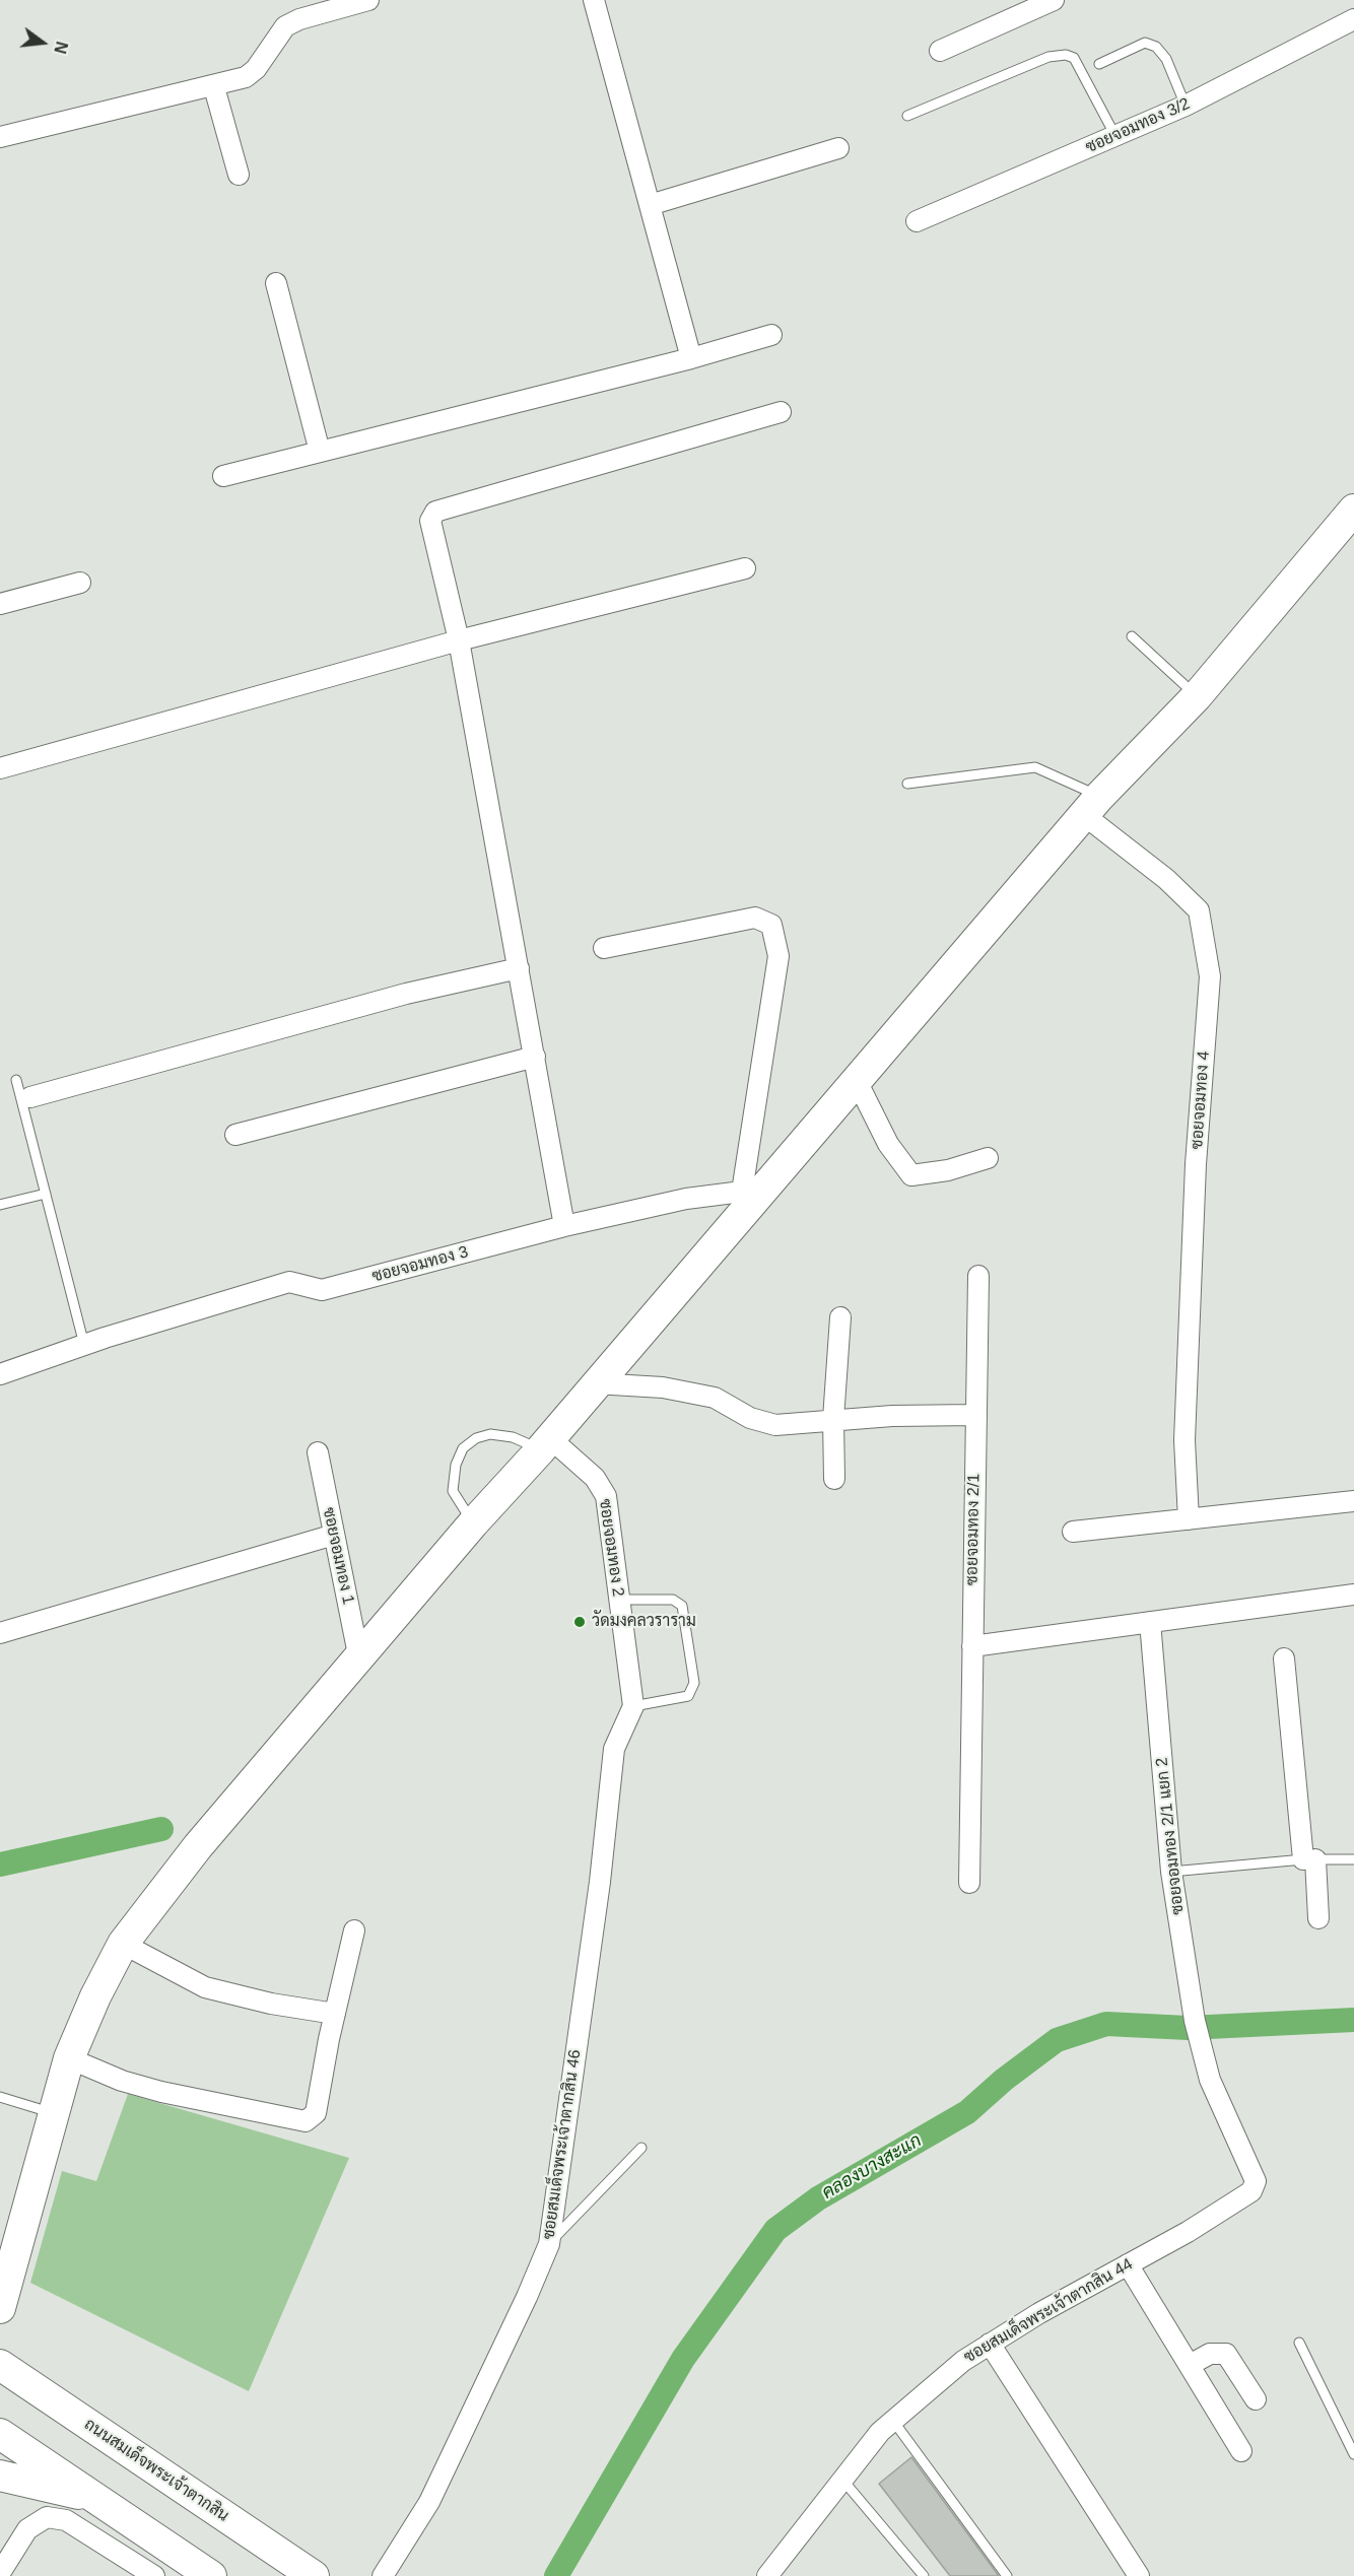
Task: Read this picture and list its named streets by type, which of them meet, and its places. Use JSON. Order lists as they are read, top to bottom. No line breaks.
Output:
{"streets":{"main road":["ถนนสมเด็จพระเจ้าตากสิน"],"street":["ซอยจอมทอง 3/2","ซอยจอมทอง 4","ซอยจอมทอง 3","ซอยจอมทอง 2/1","ซอยจอมทอง 2","ซอยจอมทอง 1","ซอยจอมทอง 2/1 แยก 2","ซอยสมเด็จพระเจ้าตากสิน 46","ซอยสมเด็จพระเจ้าตากสิน 44"]},"crossings":[["ซอยจอมทอง 2","ซอยสมเด็จพระเจ้าตากสิน 46"],["ซอยจอมทอง 2/1 แยก 2","ซอยสมเด็จพระเจ้าตากสิน 44"]],"water":["คลองบางสะแก"],"places":["วัดมงคลวราราม"],"north":"right"}
